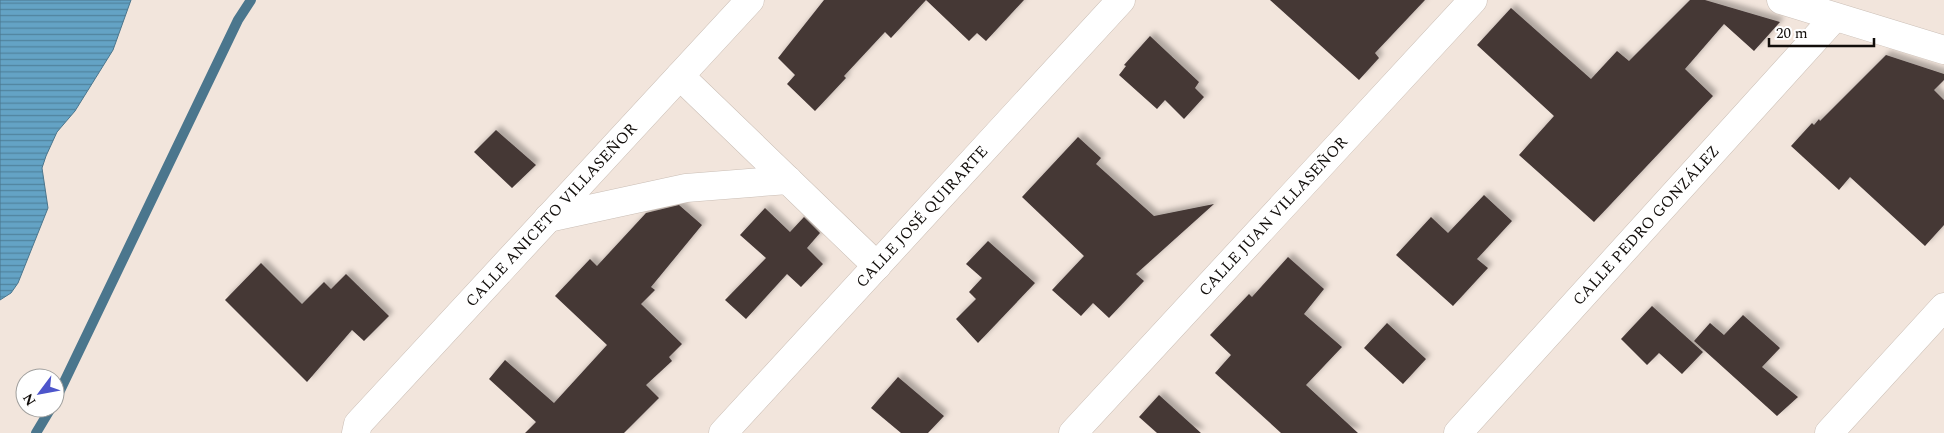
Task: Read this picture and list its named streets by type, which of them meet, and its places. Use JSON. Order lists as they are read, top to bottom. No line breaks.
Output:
{"streets":{"street":["CALLE ANICETO VILLASEÑOR","CALLE JUAN VILLASEÑOR","CALLE JOSÉ QUIRARTE","CALLE PEDRO GONZÁLEZ"]},"scale_bar":"20 m","north":"bottom left"}
